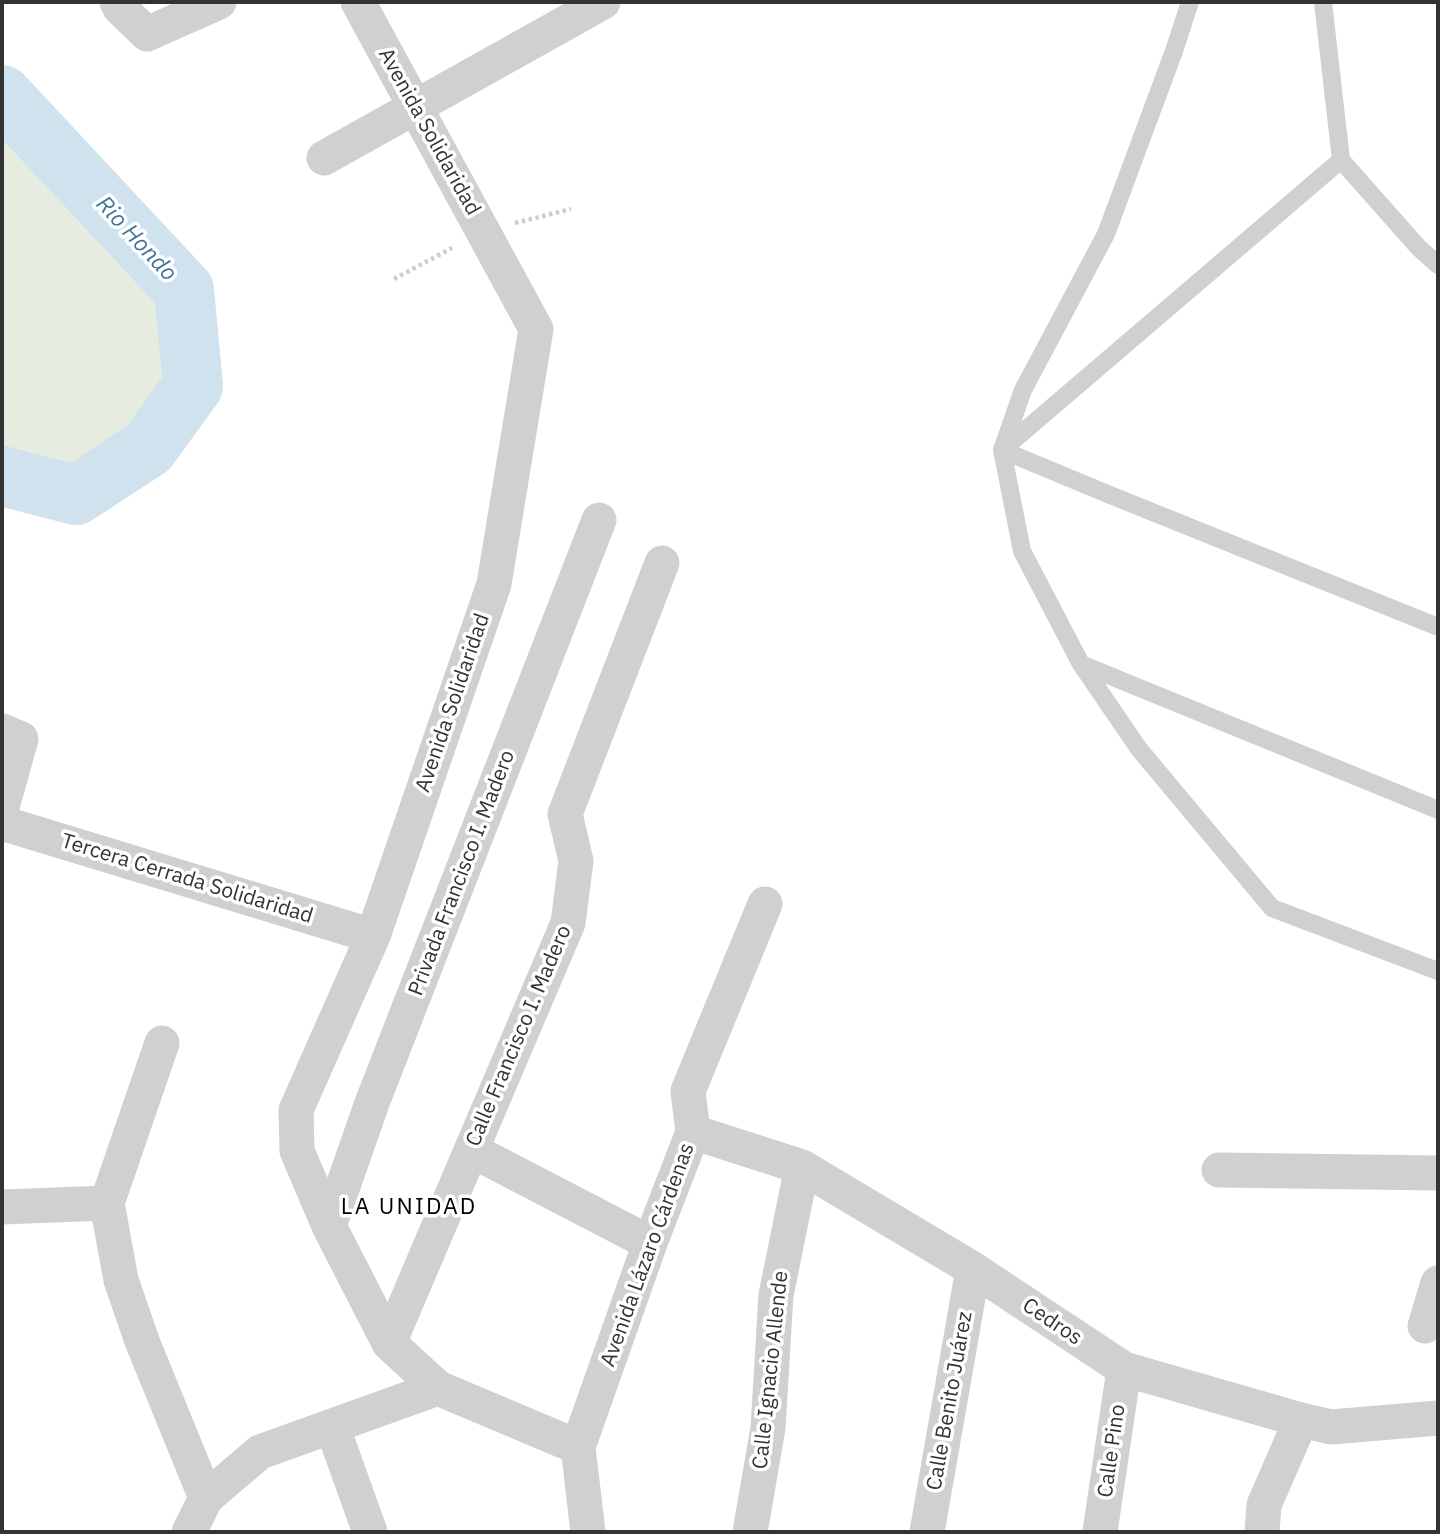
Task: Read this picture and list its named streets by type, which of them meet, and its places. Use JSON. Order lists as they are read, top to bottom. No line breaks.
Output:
{"streets":{"street":["Avenida Solidaridad","Privada Francisco I. Madero","Tercera Cerrada Solidaridad","Calle Francisco I. Madero","Avenida Lázaro Cárdenas","Cedros","Calle Ignacio Allende","Calle Benito Juárez","Calle Pino"]},"crossings":[["Avenida Solidaridad","Privada Francisco I. Madero"],["Avenida Solidaridad","Tercera Cerrada Solidaridad"],["Avenida Solidaridad","Calle Francisco I. Madero"],["Avenida Solidaridad","Avenida Lázaro Cárdenas"],["Avenida Lázaro Cárdenas","Cedros"],["Cedros","Calle Ignacio Allende"],["Cedros","Calle Benito Juárez"],["Cedros","Calle Pino"]],"districts":["LA UNIDAD"],"water":["Rio Hondo"]}
